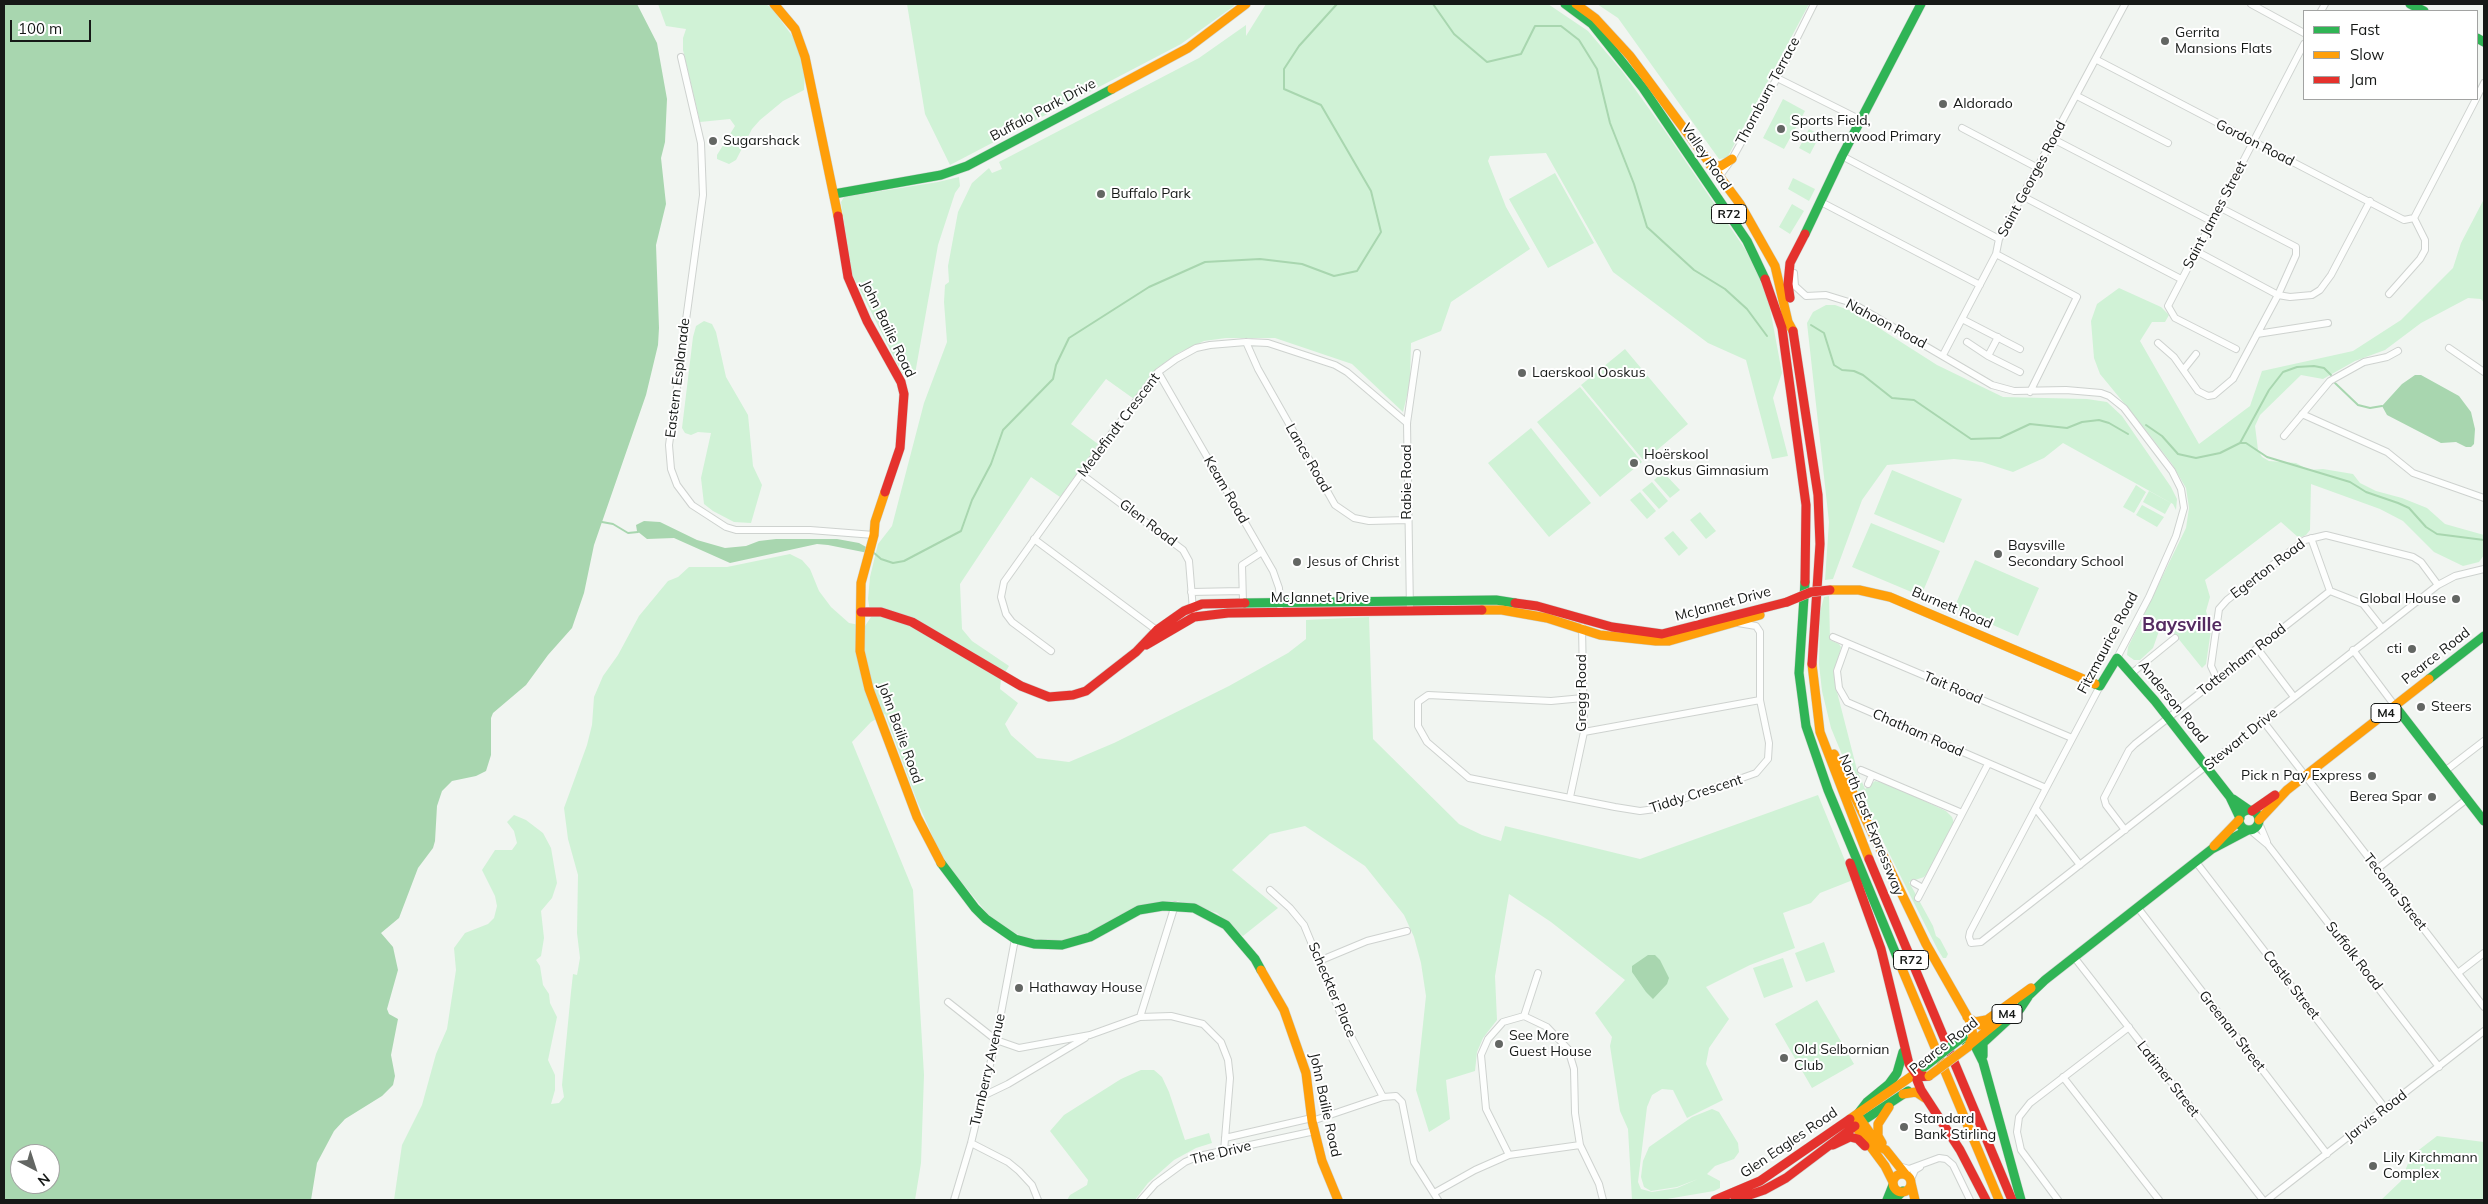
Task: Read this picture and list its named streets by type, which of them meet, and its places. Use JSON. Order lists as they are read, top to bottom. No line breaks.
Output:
{"streets":{"main road":["Buffalo Park Drive","Valley Road","R72","John Bailie Road","McJannet Drive","Burnett Road","Fitzmaurice Road","Pearce Road","Anderson Road","M4","North East Expressway","Glen Eagles Road"],"street":["Thornburn Terrace","Gordon Road","Saint Georges Road","Saint James Street","Nahoon Road","Eastern Esplanade","Medefindt Crescent","Lance Road","Rabie Road","Keam Road","Glen Road","Egerton Road","Tottenham Road","Tait Road","Gregg Road","Chatham Road","Stewart Drive","Tiddy Crescent","Tecoma Street","Suffolk Road","Castle Street","Scheckter Place","Greenan Street","Turnberry Avenue","Latimer Street","Jarvis Road","The Drive"]},"crossings":[["Thornburn Terrace","Valley Road"],["Buffalo Park Drive","John Bailie Road"],["Gordon Road","Saint Georges Road"],["Gordon Road","Saint James Street"],["Valley Road","North East Expressway"],["Saint Georges Road","Nahoon Road"],["John Bailie Road","Eastern Esplanade"],["John Bailie Road","McJannet Drive"],["John Bailie Road","Turnberry Avenue"],["John Bailie Road","The Drive"],["Medefindt Crescent","Lance Road"],["Medefindt Crescent","Rabie Road"],["Medefindt Crescent","Keam Road"],["Medefindt Crescent","Glen Road"],["Lance Road","Rabie Road"],["Rabie Road","McJannet Drive"],["Keam Road","McJannet Drive"],["Glen Road","McJannet Drive"],["Egerton Road","Tottenham Road"],["Egerton Road","Stewart Drive"],["McJannet Drive","Burnett Road"],["McJannet Drive","Gregg Road"],["McJannet Drive","Tiddy Crescent"],["Burnett Road","Fitzmaurice Road"],["Fitzmaurice Road","Tait Road"],["Fitzmaurice Road","Anderson Road"],["Fitzmaurice Road","Chatham Road"],["Fitzmaurice Road","Stewart Drive"],["Pearce Road","Tecoma Street"],["Pearce Road","Suffolk Road"],["Pearce Road","Castle Street"],["Pearce Road","Greenan Street"],["Pearce Road","Latimer Street"],["Pearce Road","Glen Eagles Road"],["Tottenham Road","Anderson Road"],["Tottenham Road","Stewart Drive"],["Tait Road","Chatham Road"],["Gregg Road","Tiddy Crescent"],["Anderson Road","Stewart Drive"],["Stewart Drive","Tecoma Street"],["Suffolk Road","Jarvis Road"],["Castle Street","Jarvis Road"],["Greenan Street","Jarvis Road"]],"districts":["Baysville"],"places":["Gerrita Mansions Flats","Aldorado","Sports Field, Southernwood Primary","Sugarshack","Buffalo Park","Laerskool Ooskus","Hoërskool Ooskus Gimnasium","Baysville Secondary School","Jesus of Christ","Global House","cti","Steers","Pick n Pay Express","Berea Spar","Hathaway House","See More Guest House","Old Selbornian Club","Standard Bank Stirling","Lily Kirchmann Complex"],"legend":["Fast","Slow","Jam"],"scale_bar":"100 m","north":"bottom right"}
